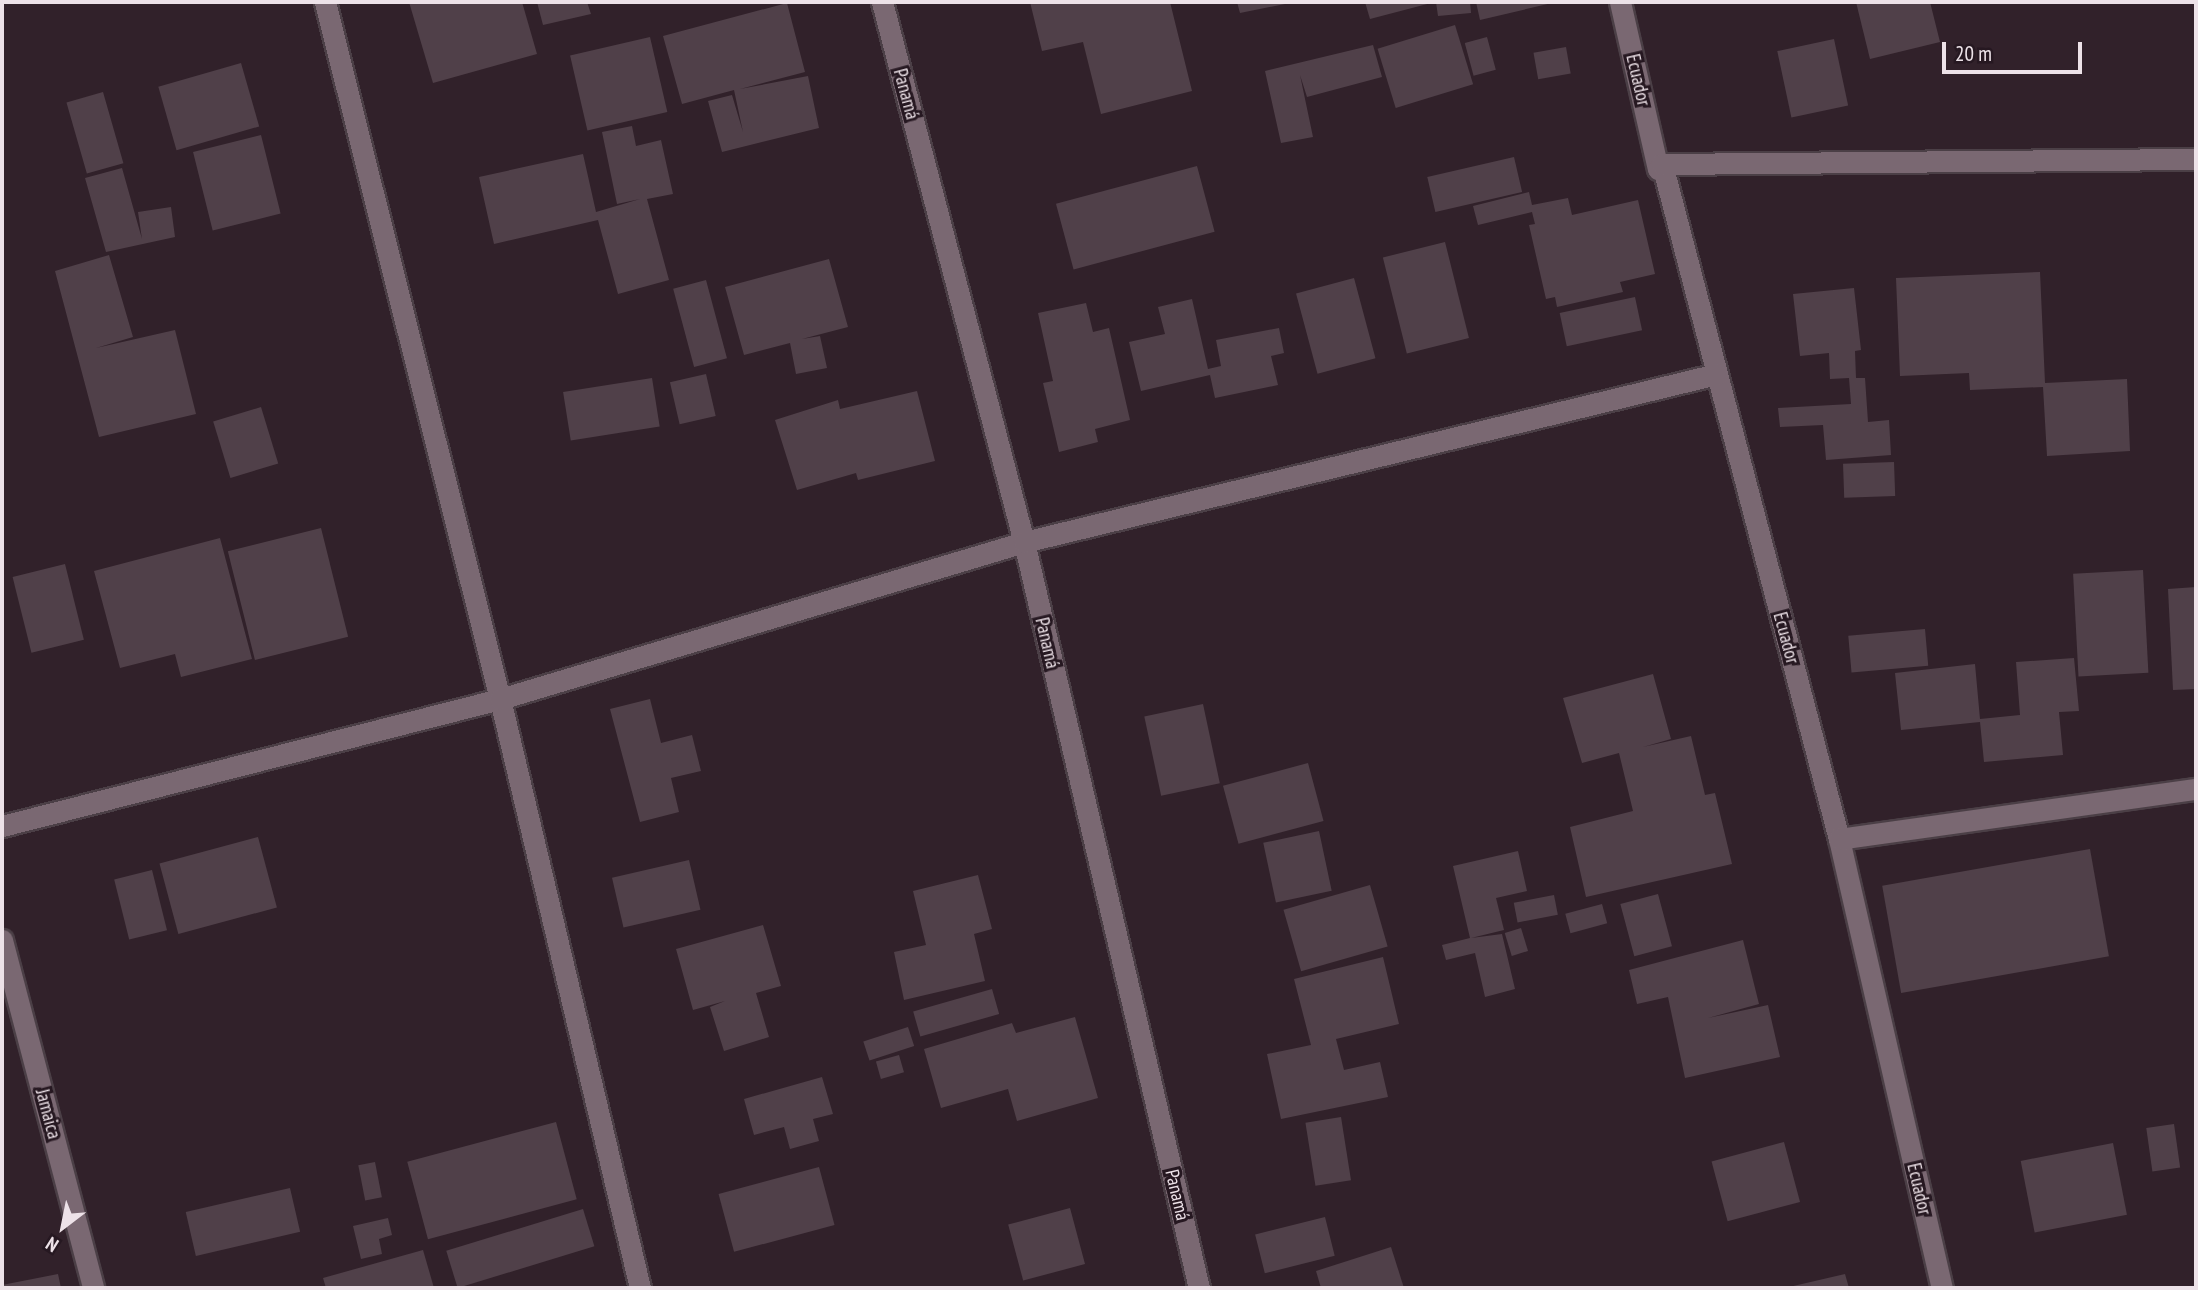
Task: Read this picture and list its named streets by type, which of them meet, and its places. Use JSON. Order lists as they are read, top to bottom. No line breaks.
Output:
{"streets":{"street":["Ecuador","Panamá","Jamaica"]},"scale_bar":"20 m","north":"bottom left"}
